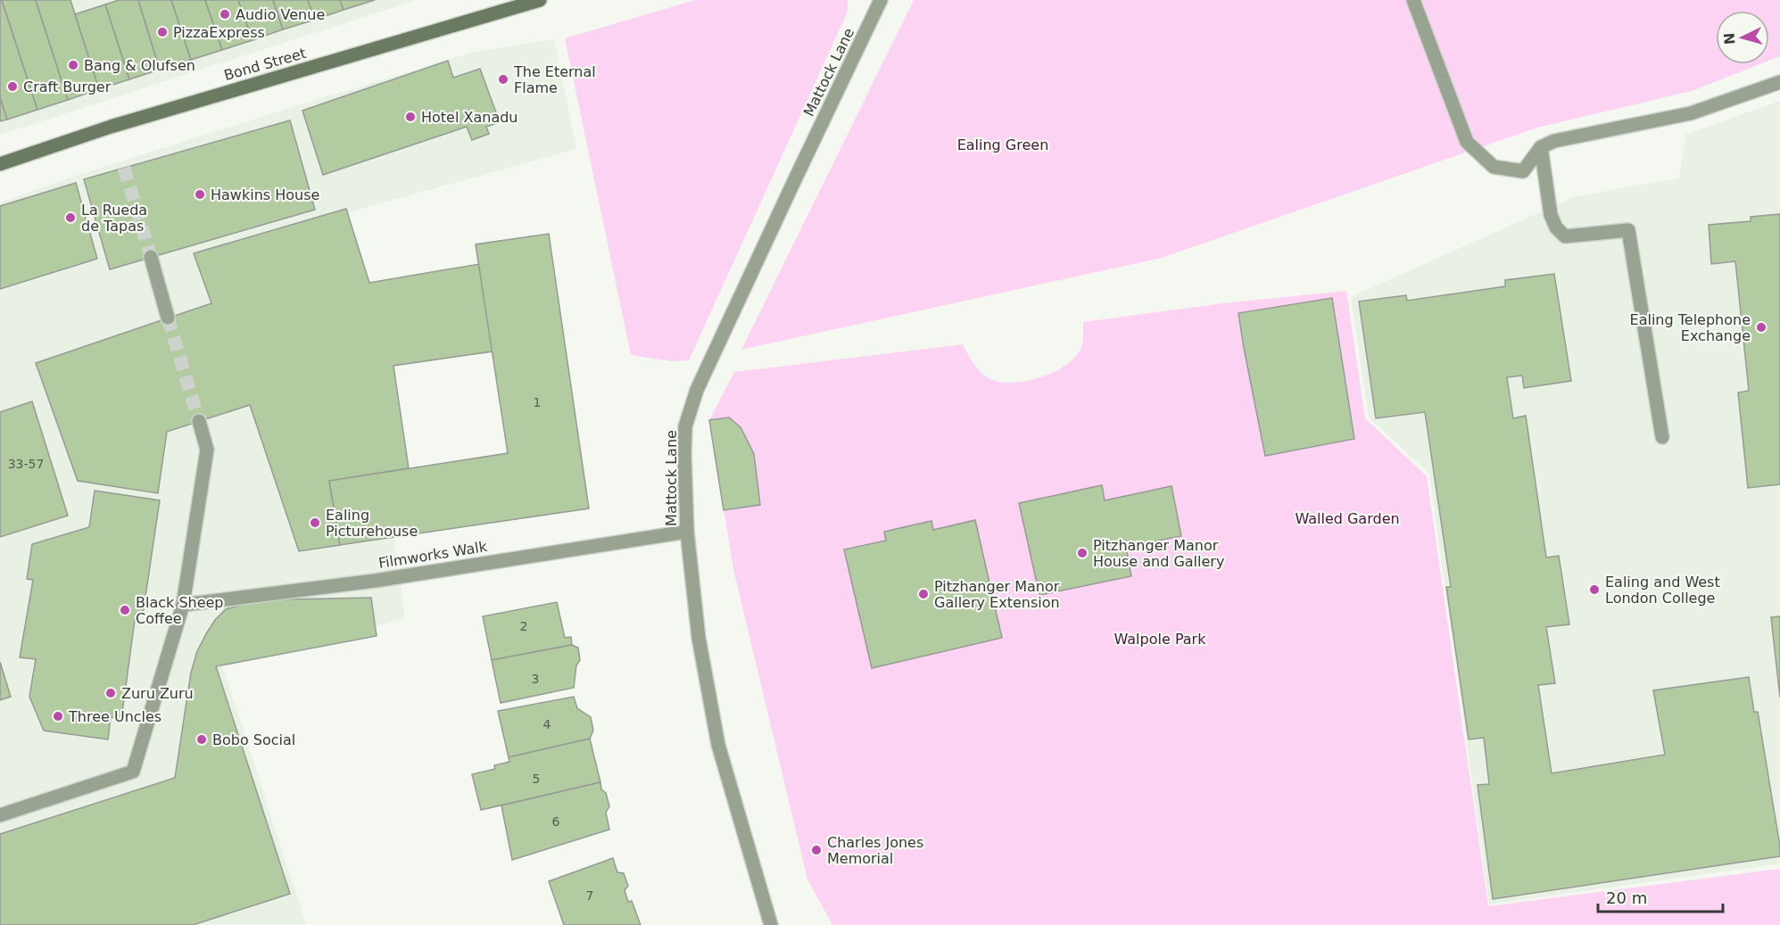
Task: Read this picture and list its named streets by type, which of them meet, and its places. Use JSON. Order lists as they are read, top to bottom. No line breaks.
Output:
{"streets":{"main road":["Bond Street"],"street":["Mattock Lane","Filmworks Walk"]},"crossings":[["Mattock Lane","Filmworks Walk"]],"parks":["Ealing Green","Walled Garden","Walpole Park"],"places":["Audio Venue","PizzaExpress","Bang & Olufsen","The Eternal Flame","Craft Burger","Hotel Xanadu","Hawkins House","La Rueda de Tapas","Ealing Telephone Exchange","Ealing Picturehouse","Pitzhanger Manor House and Gallery","Ealing and West London College","Pitzhanger Manor Gallery Extension","Black Sheep Coffee","Zuru Zuru","Three Uncles","Bobo Social","Charles Jones Memorial"],"house_numbers":["1","33-57","2","3","4","5","6","7"],"scale_bar":"20 m","north":"left"}
